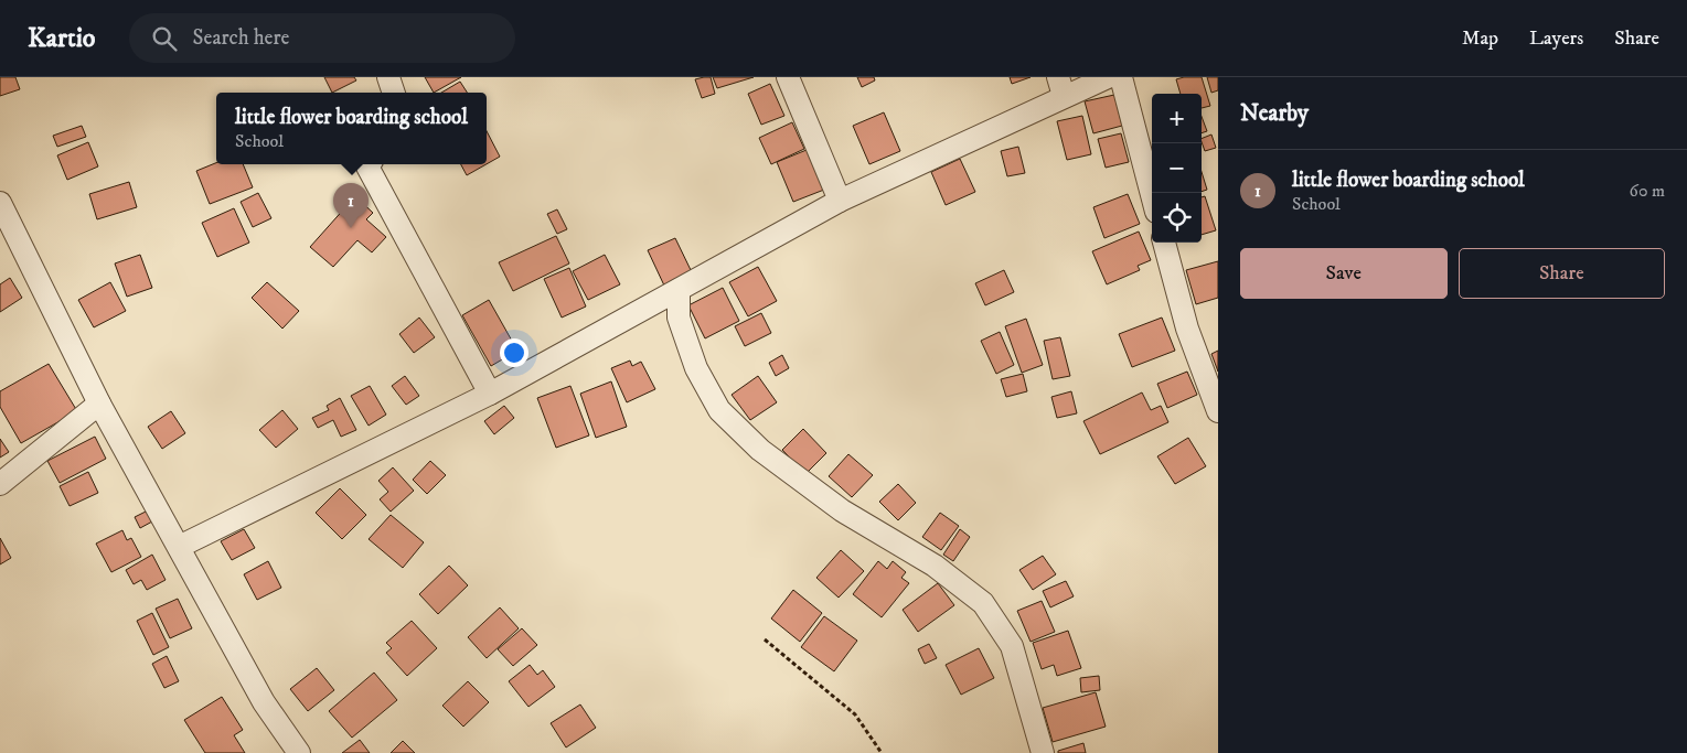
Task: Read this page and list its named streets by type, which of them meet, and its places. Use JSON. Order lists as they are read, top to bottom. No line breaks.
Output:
{"page":{"header":"Kartio","search":"Search here","nav":["Map","Layers","Share"],"heading":"Nearby","popup":["little flower boarding school","School"],"map_buttons":["+","−"],"list":[{"mark":"1","name":"little flower boarding school","note":"School","value":"60 m"}],"pins":"1","buttons":["Save","Share"]}}
